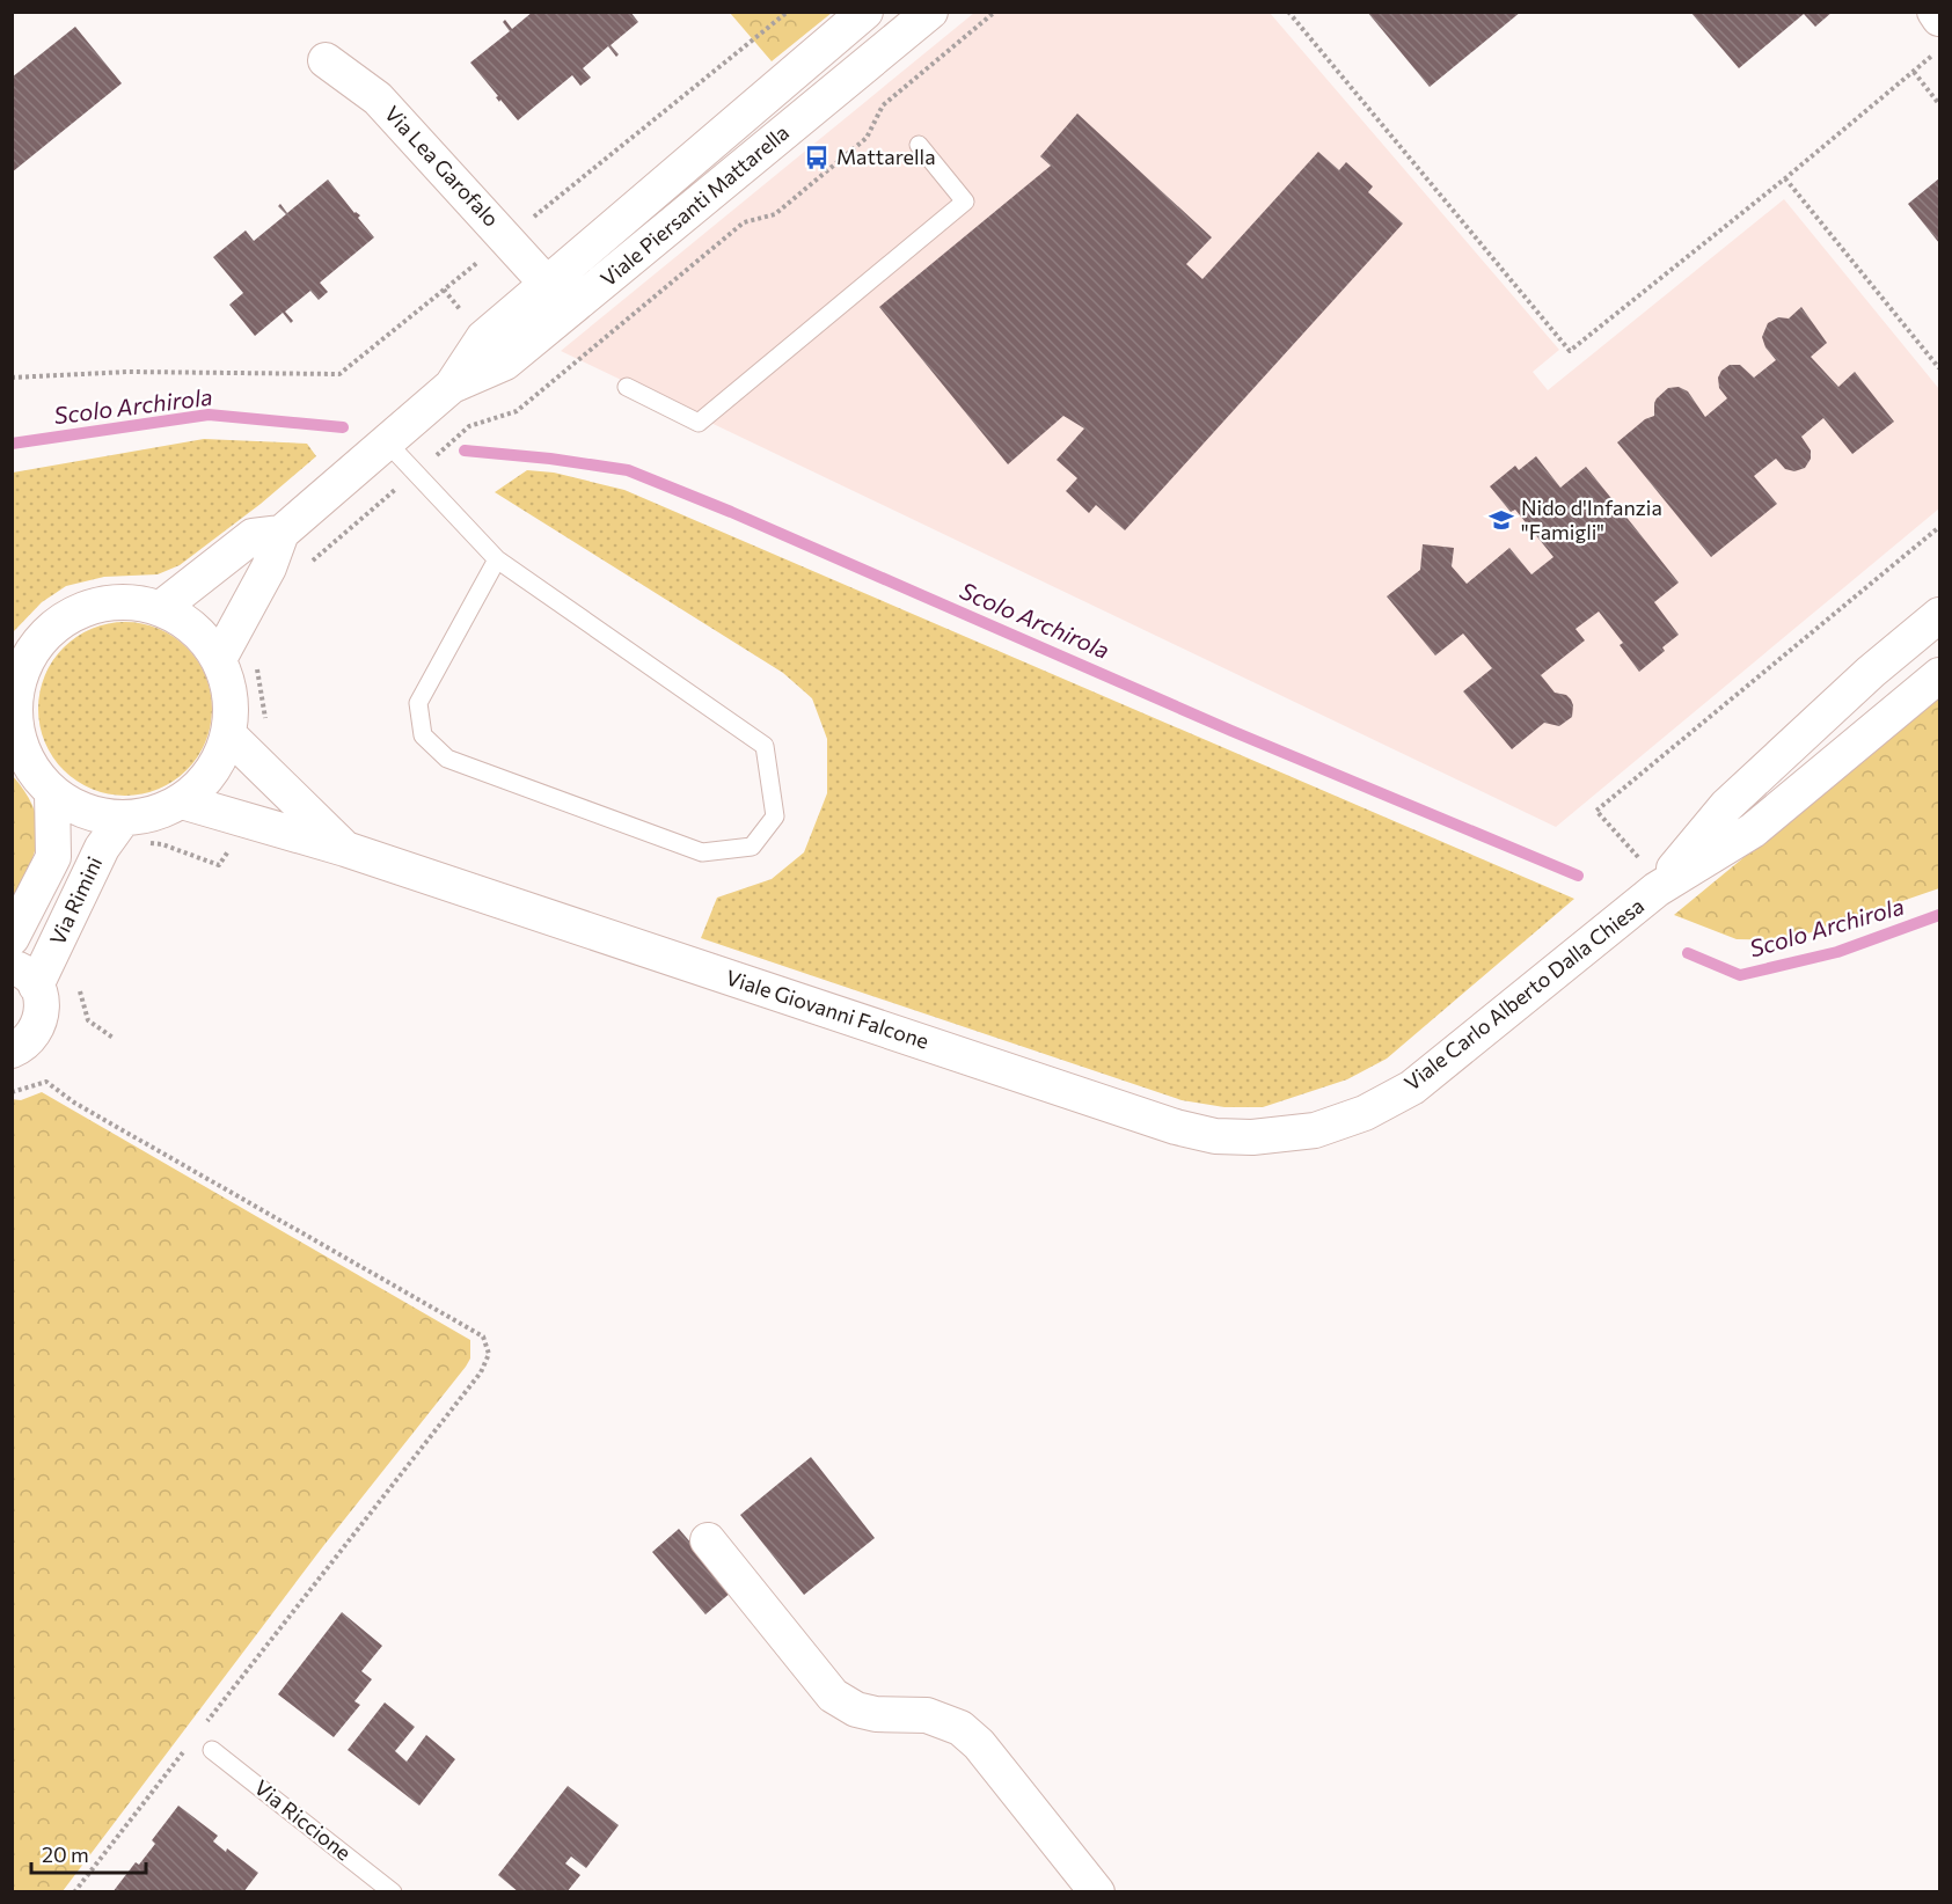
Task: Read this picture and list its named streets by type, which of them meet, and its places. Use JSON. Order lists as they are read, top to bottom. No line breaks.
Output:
{"streets":{"street":["Via Lea Garofalo","Viale Piersanti Mattarella","Via Rimini","Viale Carlo Alberto Dalla Chiesa","Viale Giovanni Falcone"],"lane":["Via Riccione"]},"crossings":[["Via Lea Garofalo","Viale Piersanti Mattarella"],["Viale Piersanti Mattarella","Via Rimini"],["Viale Piersanti Mattarella","Viale Giovanni Falcone"],["Via Rimini","Viale Giovanni Falcone"],["Viale Carlo Alberto Dalla Chiesa","Viale Giovanni Falcone"]],"water":["Scolo Archirola"],"places":{"bus stop":["Mattarella"],"school or university":["Nido d'Infanzia \"Famigli\""]},"scale_bar":"20 m"}
